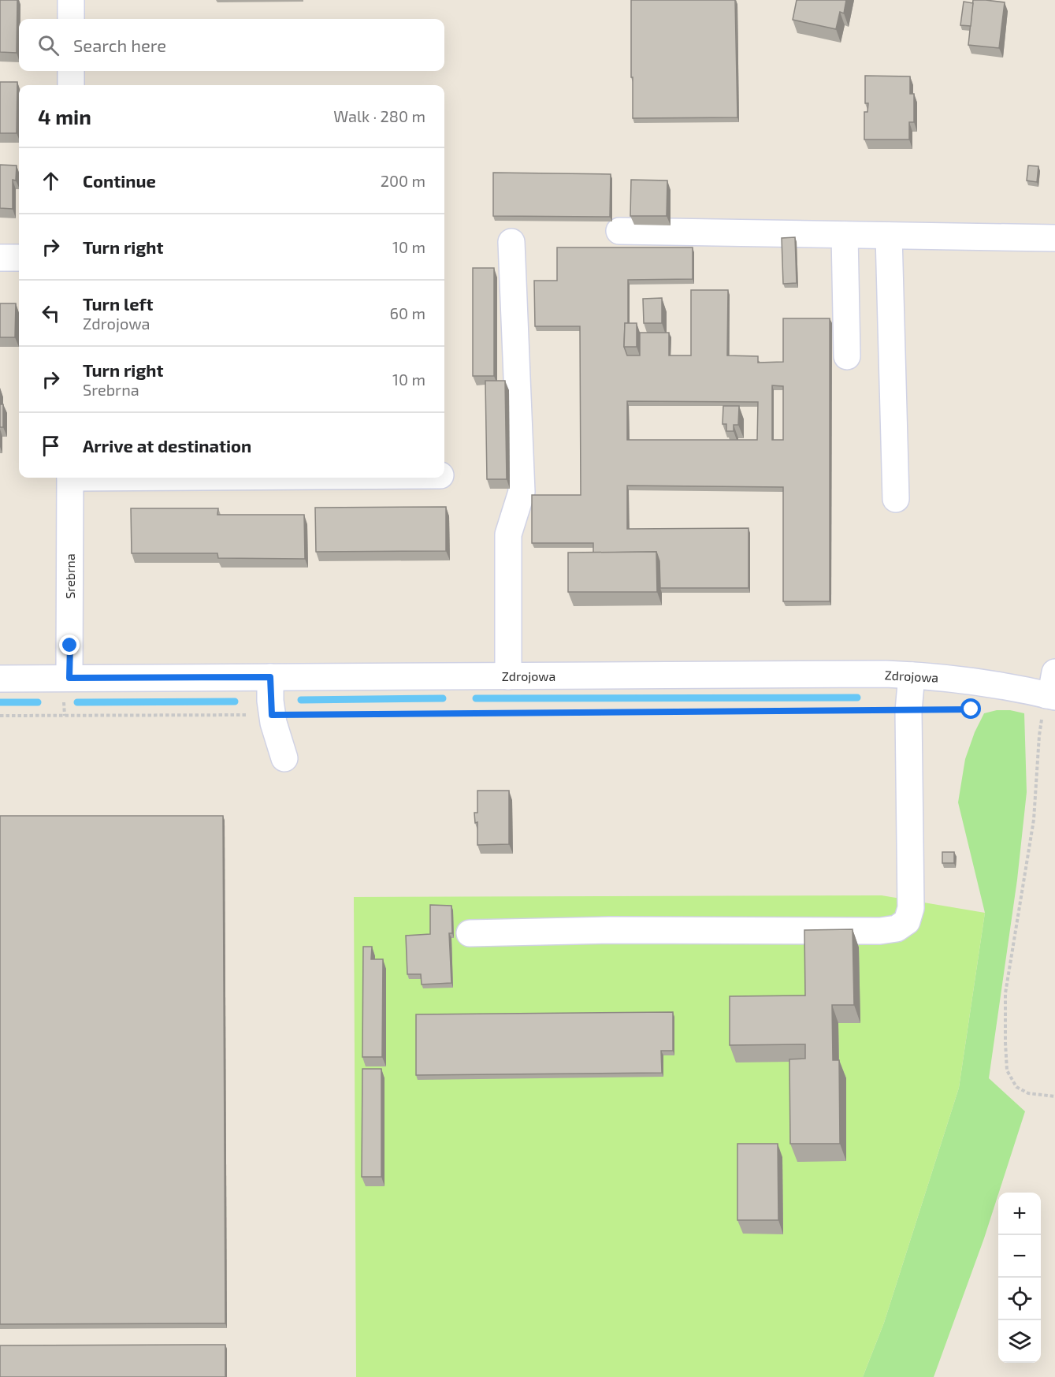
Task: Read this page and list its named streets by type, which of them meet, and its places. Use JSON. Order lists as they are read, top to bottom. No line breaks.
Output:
{"streets":{"street":["Srebrna","Zdrojowa"]},"crossings":[["Srebrna","Zdrojowa"]],"page":{"search":"Search here","heading":["4 min","Walk · 280 m"],"list":[["Continue","200 m"],["Turn right","10 m"],["Turn left","Zdrojowa","60 m"],["Turn right","Srebrna","10 m"],"Arrive at destination"],"map_buttons":["+","−"]}}
